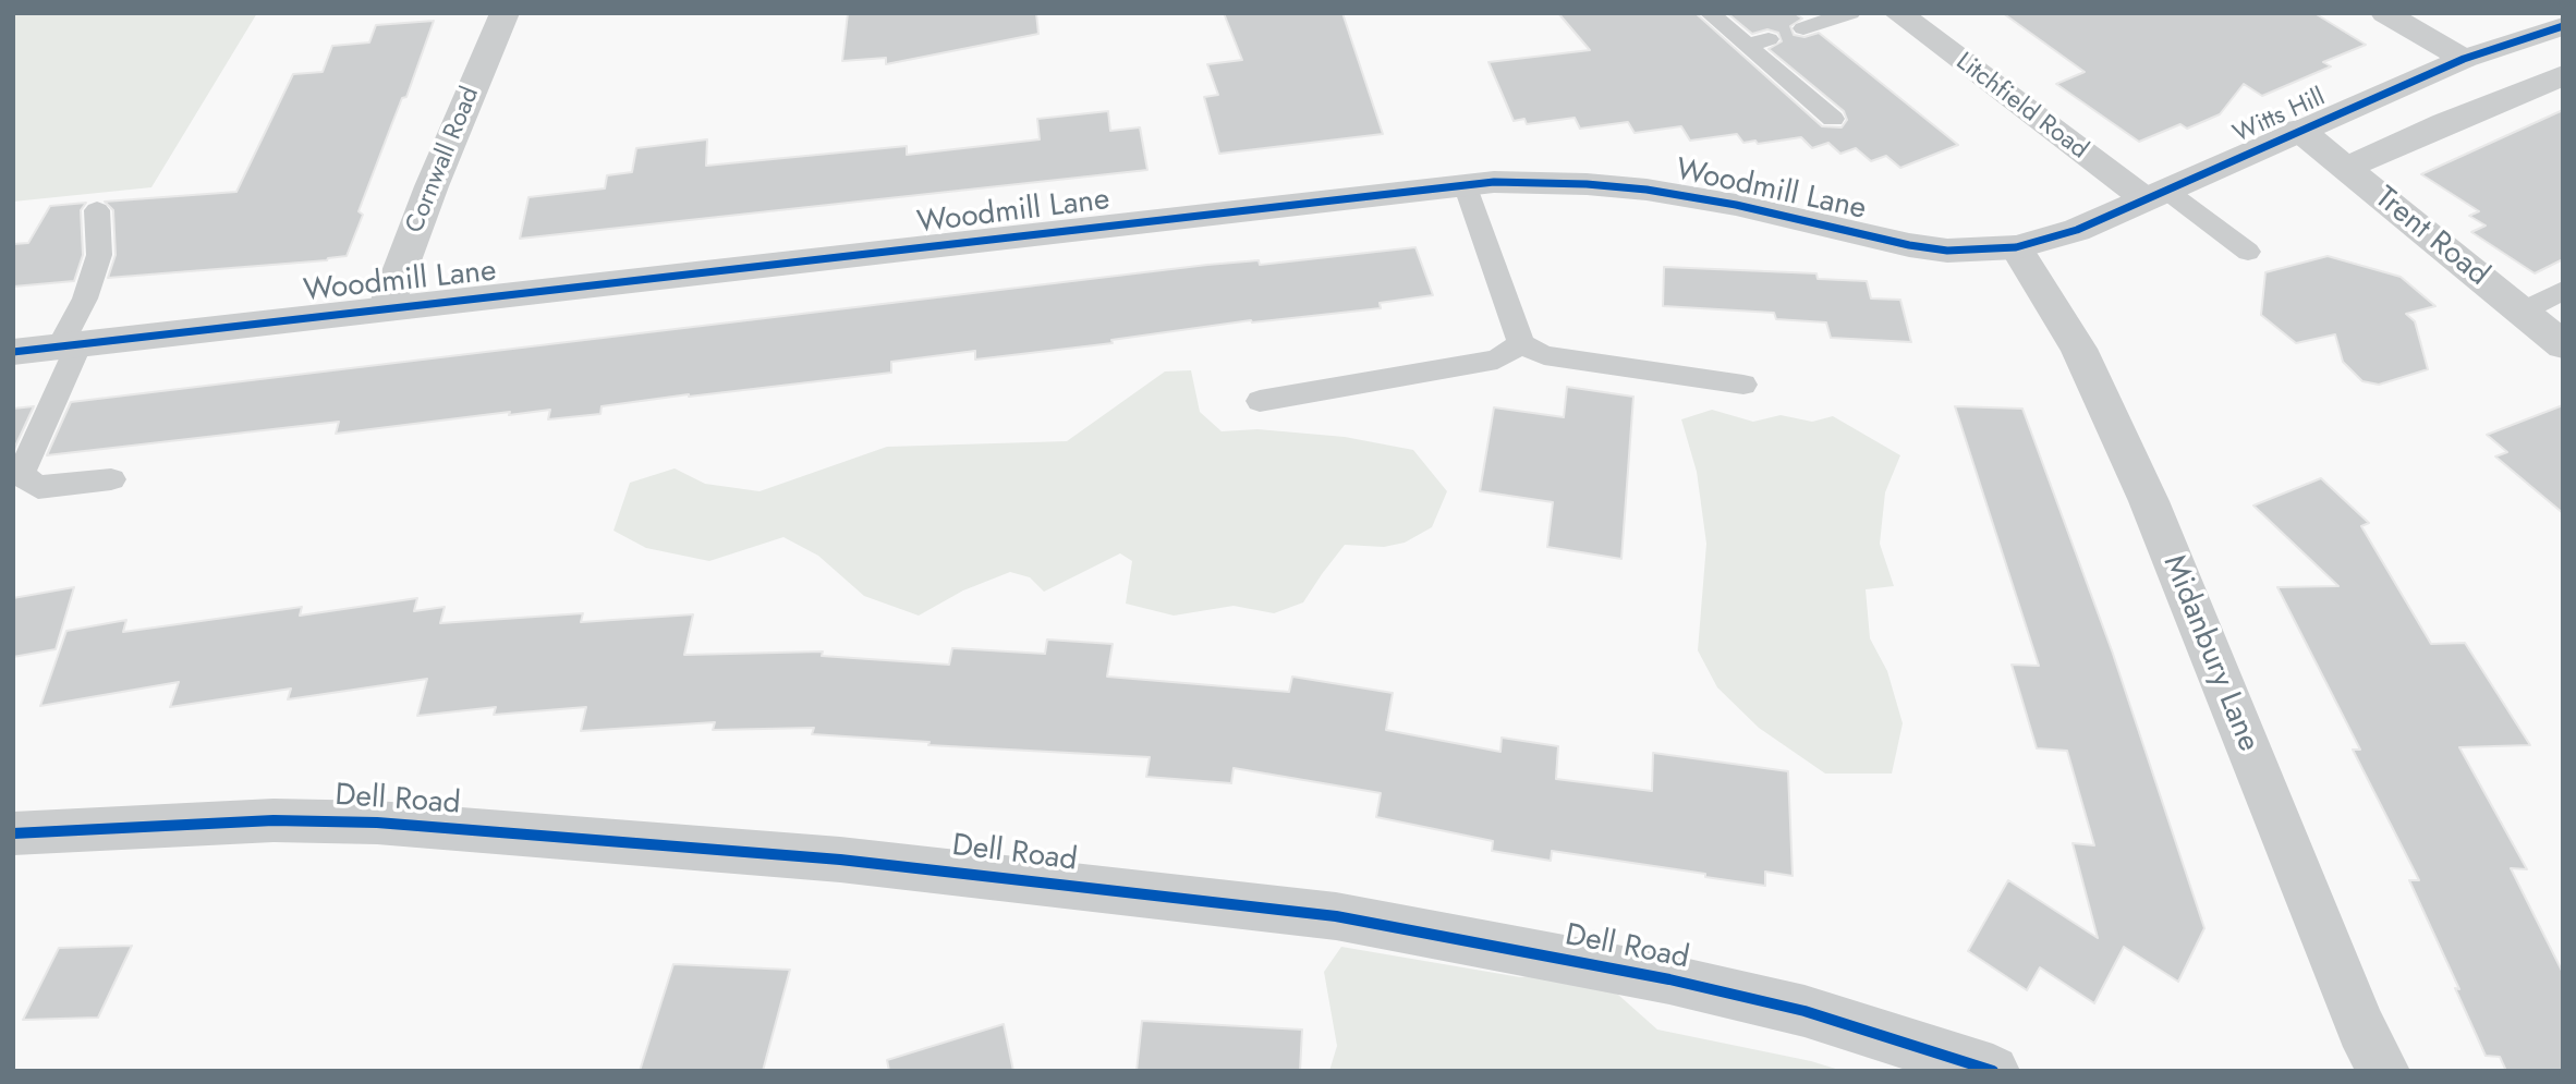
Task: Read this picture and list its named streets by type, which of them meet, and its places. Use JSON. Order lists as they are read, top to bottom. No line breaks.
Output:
{"streets":{"street":["Litchfield Road","Witts Hill","Cornwall Road","Woodmill Lane","Trent Road","Midanbury Lane","Dell Road"]},"crossings":[["Litchfield Road","Witts Hill"],["Witts Hill","Woodmill Lane"],["Witts Hill","Trent Road"],["Witts Hill","Midanbury Lane"],["Cornwall Road","Woodmill Lane"],["Woodmill Lane","Midanbury Lane"]]}
